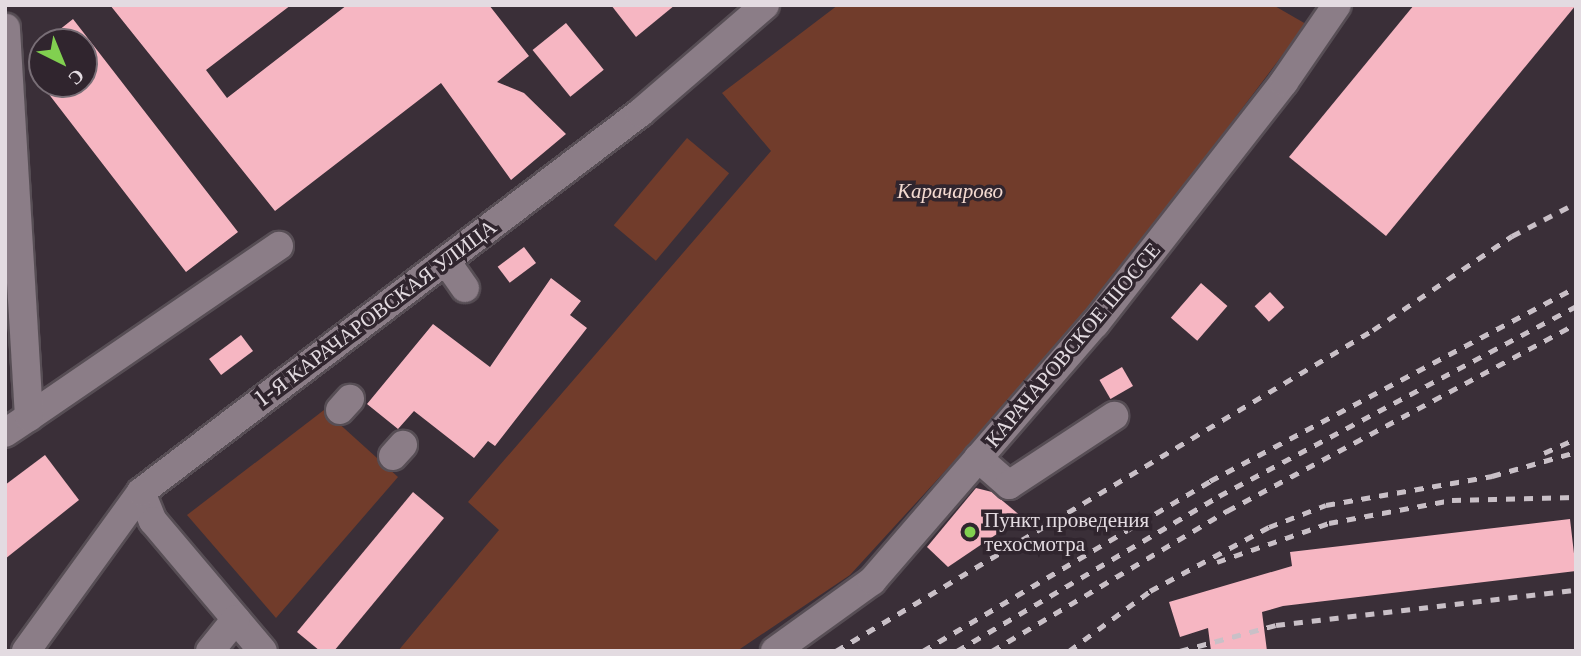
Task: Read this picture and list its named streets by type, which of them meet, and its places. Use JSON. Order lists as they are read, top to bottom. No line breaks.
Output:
{"streets":{"street":["1-Я КАРАЧАРОВСКАЯ УЛИЦА","КАРАЧАРОВСКОЕ ШОССЕ"]},"parks":["Карачарово"],"places":["Пункт проведения техосмотра"],"north":"bottom right"}
